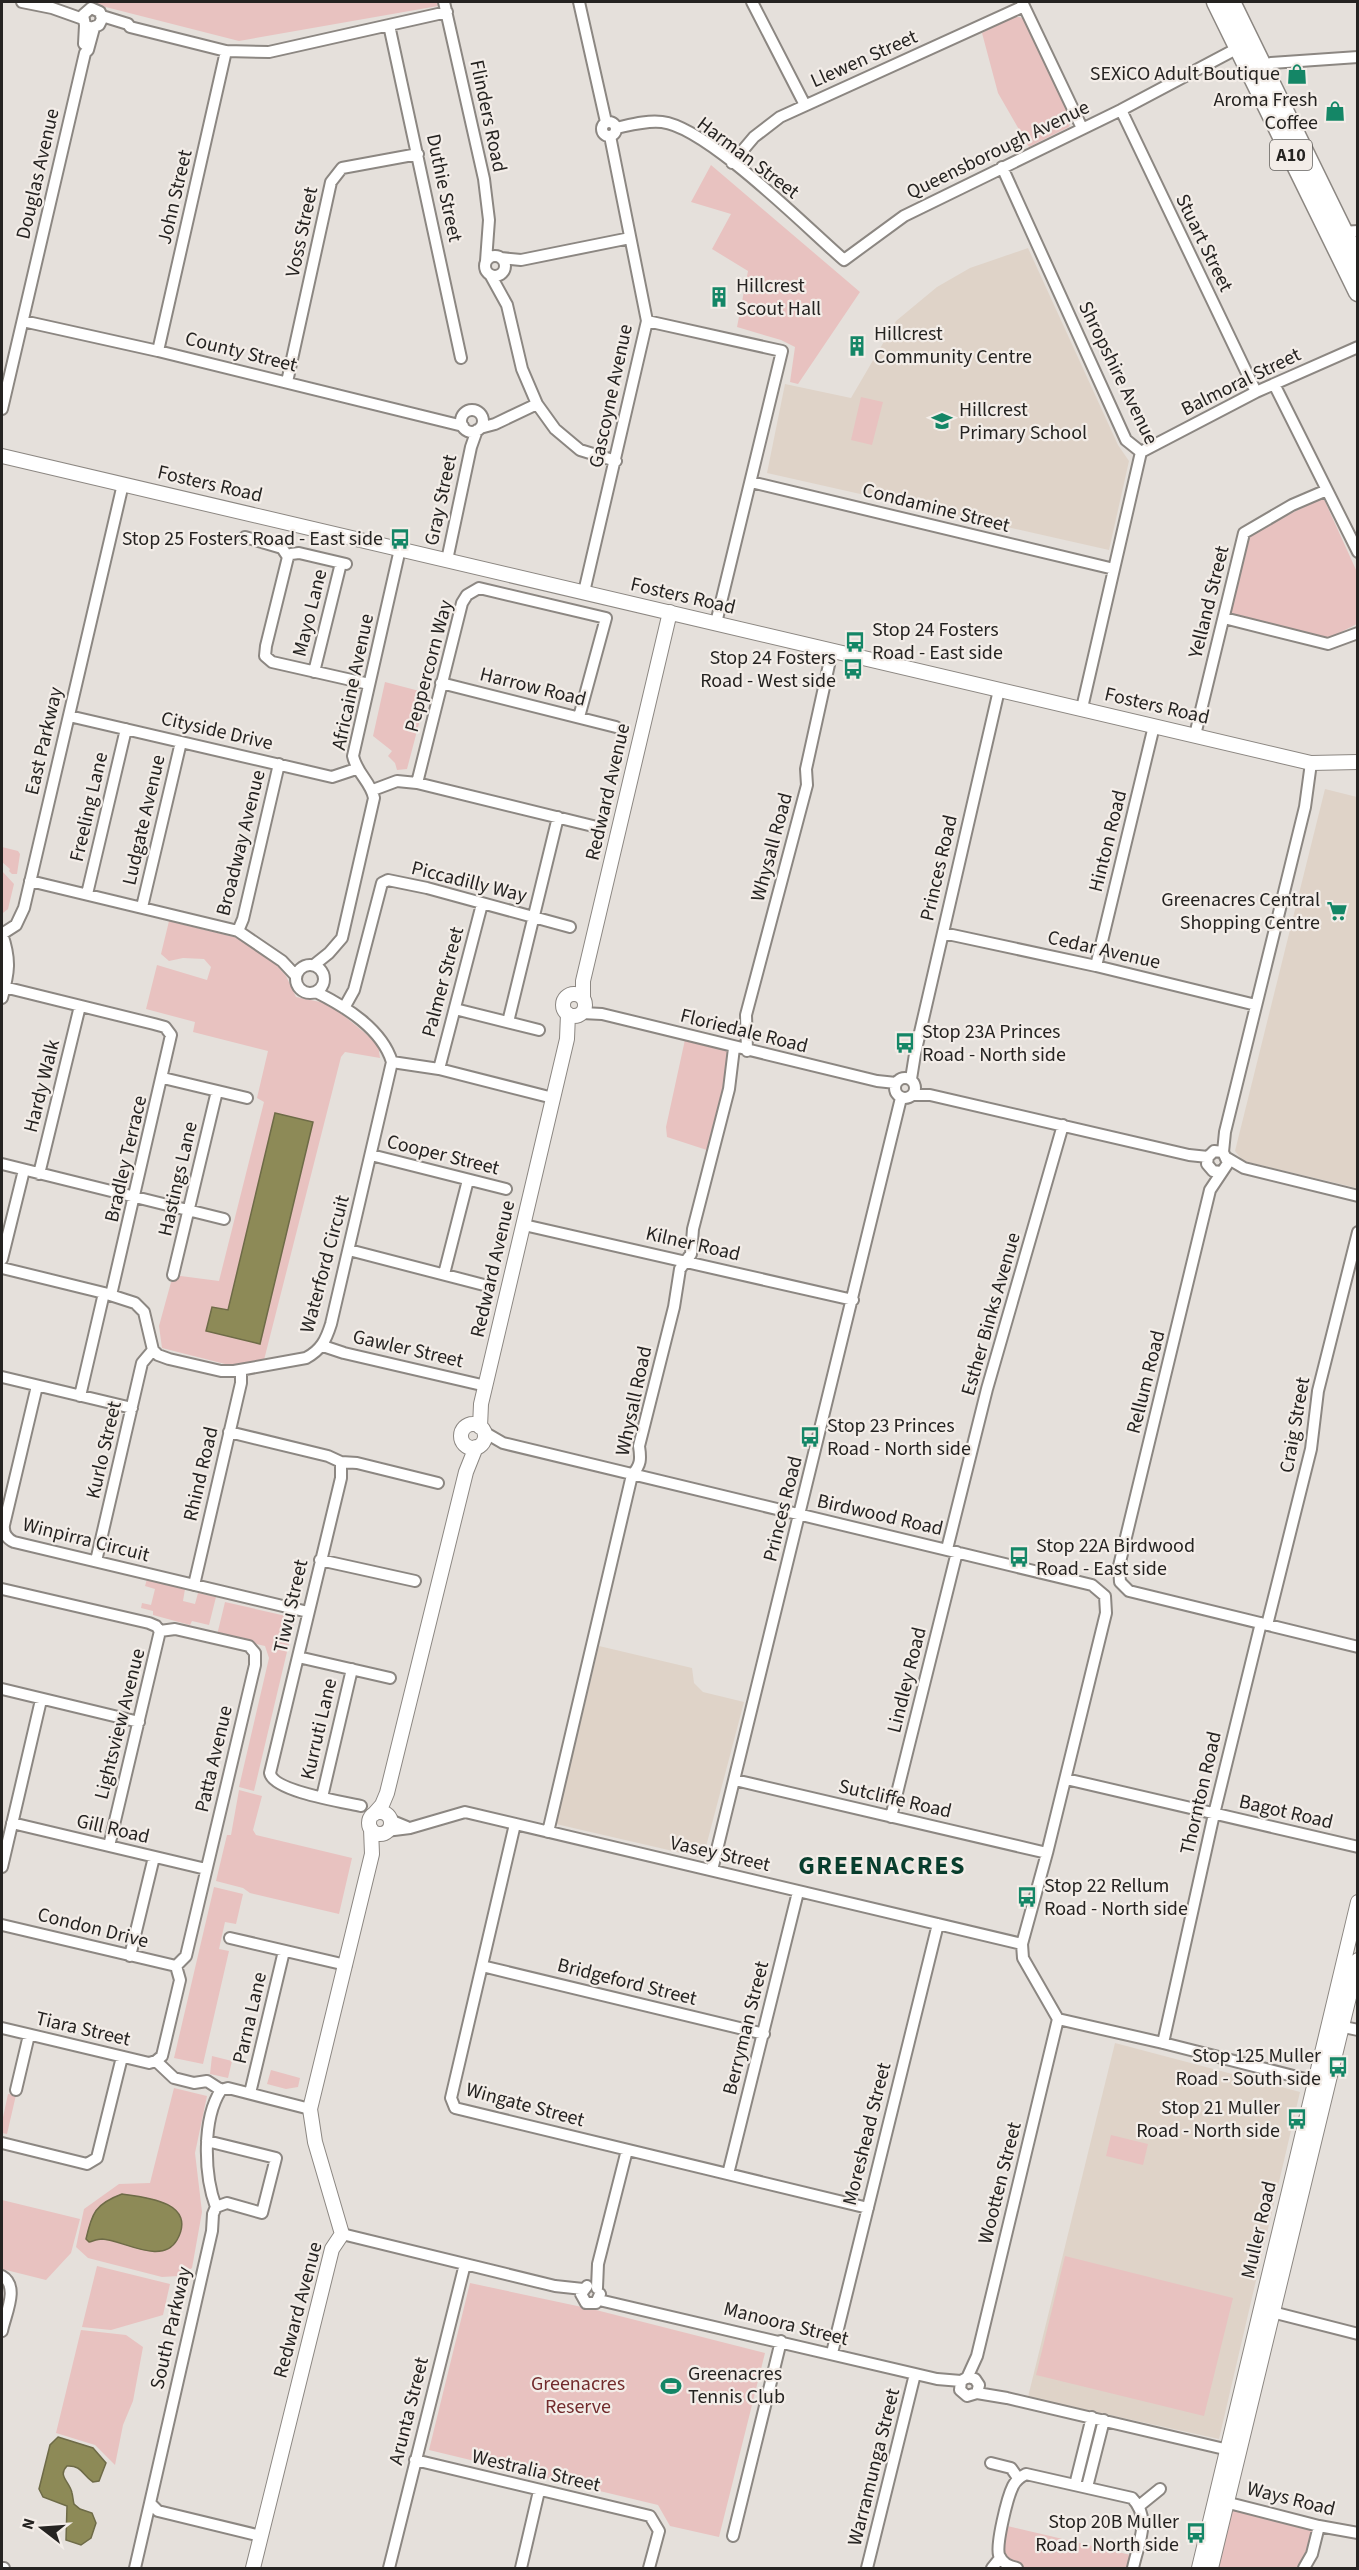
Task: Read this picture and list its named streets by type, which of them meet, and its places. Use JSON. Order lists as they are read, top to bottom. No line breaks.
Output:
{"streets":{"highway":["A10"],"main road":["Fosters Road","Redward Avenue","Muller Road"],"street":["Llewen Street","Flinders Road","Queensborough Avenue","Harman Street","Douglas Avenue","Duthie Street","John Street","Voss Street","Stuart Street","County Street","Shropshire Avenue","Balmoral Street","Gascoyne Avenue","Gray Street","Condamine Street","Yelland Street","Mayo Lane","Peppercorn Way","Africaine Avenue","Harrow Road","Cityside Drive","East Parkway","Freeling Lane","Ludgate Avenue","Hinton Road","Broadway Avenue","Whysall Road","Princes Road","Piccadilly Way","Cedar Avenue","Palmer Street","Floriedale Road","Hardy Walk","Cooper Street","Bradley Terrace","Hastings Lane","Kilner Road","Waterford Circuit","Esther Binks Avenue","Gawler Street","Rellum Road","Craig Street","Kurlo Street","Rhind Road","Birdwood Road","Winpirra Circuit","Tiwu Street","Lindley Road","Lightsview Avenue","Kurruti Lane","Patta Avenue","Thornton Road","Sutcliffe Road","Bagot Road","Gill Road","Vasey Street","Condon Drive","Bridgeford Street","Parna Lane","Berryman Street","Tiara Street","Wingate Street","Moreshead Street","Wootten Street","Manoora Street","South Parkway","Arunta Street","Warramunga Street","Westralia Street","Ways Road"]},"crossings":[["Llewen Street","Harman Street"],["Queensborough Avenue","A10"],["Queensborough Avenue","Harman Street"],["Queensborough Avenue","Stuart Street"],["Queensborough Avenue","Shropshire Avenue"],["Harman Street","Gascoyne Avenue"],["Douglas Avenue","County Street"],["Duthie Street","Voss Street"],["John Street","County Street"],["Voss Street","County Street"],["Stuart Street","Balmoral Street"],["County Street","Gray Street"],["Shropshire Avenue","Balmoral Street"],["Shropshire Avenue","Fosters Road"],["Shropshire Avenue","Condamine Street"],["Gascoyne Avenue","Fosters Road"],["Fosters Road","Gray Street"],["Fosters Road","Yelland Street"],["Fosters Road","Africaine Avenue"],["Fosters Road","East Parkway"],["Fosters Road","Redward Avenue"],["Fosters Road","Hinton Road"],["Fosters Road","Whysall Road"],["Fosters Road","Princes Road"],["Fosters Road","Rellum Road"],["Peppercorn Way","Harrow Road"],["Africaine Avenue","Cityside Drive"],["Cityside Drive","East Parkway"],["Cityside Drive","Freeling Lane"],["Cityside Drive","Ludgate Avenue"],["Cityside Drive","Broadway Avenue"],["Redward Avenue","Floriedale Road"],["Redward Avenue","Kilner Road"],["Redward Avenue","Gawler Street"],["Redward Avenue","Birdwood Road"],["Redward Avenue","Vasey Street"],["Redward Avenue","Parna Lane"],["Redward Avenue","Tiara Street"],["Redward Avenue","Manoora Street"],["Hinton Road","Cedar Avenue"],["Whysall Road","Floriedale Road"],["Whysall Road","Kilner Road"],["Whysall Road","Birdwood Road"],["Whysall Road","Vasey Street"],["Princes Road","Cedar Avenue"],["Princes Road","Floriedale Road"],["Princes Road","Kilner Road"],["Princes Road","Birdwood Road"],["Princes Road","Sutcliffe Road"],["Princes Road","Vasey Street"],["Piccadilly Way","Palmer Street"],["Cedar Avenue","Rellum Road"],["Floriedale Road","Esther Binks Avenue"],["Floriedale Road","Rellum Road"],["Hardy Walk","Bradley Terrace"],["Cooper Street","Waterford Circuit"],["Waterford Circuit","Gawler Street"],["Waterford Circuit","Kurlo Street"],["Waterford Circuit","Rhind Road"],["Esther Binks Avenue","Birdwood Road"],["Esther Binks Avenue","Lindley Road"],["Rellum Road","Craig Street"],["Rellum Road","Thornton Road"],["Craig Street","Thornton Road"],["Kurlo Street","Winpirra Circuit"],["Rhind Road","Winpirra Circuit"],["Birdwood Road","Lindley Road"],["Birdwood Road","Bagot Road"],["Winpirra Circuit","Tiwu Street"],["Tiwu Street","Kurruti Lane"],["Lindley Road","Sutcliffe Road"],["Lightsview Avenue","Patta Avenue"],["Lightsview Avenue","Gill Road"],["Patta Avenue","Gill Road"],["Patta Avenue","Condon Drive"],["Thornton Road","Bagot Road"],["Vasey Street","Berryman Street"],["Vasey Street","Wingate Street"],["Vasey Street","Moreshead Street"],["Bridgeford Street","Berryman Street"],["Bridgeford Street","Wingate Street"],["Parna Lane","Tiara Street"],["Berryman Street","Wingate Street"],["Wingate Street","Moreshead Street"],["Moreshead Street","Manoora Street"],["Wootten Street","Manoora Street"],["Muller Road","Manoora Street"],["Muller Road","Ways Road"],["Manoora Street","Arunta Street"],["Manoora Street","Warramunga Street"],["Arunta Street","Westralia Street"]],"districts":["GREENACRES"],"parks":["Greenacres Reserve"],"places":{"shop":["SEXiCO Adult Boutique","Aroma Fresh Coffee"],"building":["Hillcrest Scout Hall","Hillcrest Community Centre"],"school or university":["Hillcrest Primary School"],"bus stop":["Stop 25 Fosters Road - East side","Stop 24 Fosters Road - East side","Stop 24 Fosters Road - West side","Stop 23A Princes Road - North side","Stop 23 Princes Road - North side","Stop 22A Birdwood Road - East side","Stop 22 Rellum Road - North side","Stop 125 Muller Road - South side","Stop 21 Muller Road - North side","Stop 20B Muller Road - North side"],"supermarket":["Greenacres Central Shopping Centre"],"sports":["Greenacres Tennis Club"]},"north":"left"}
